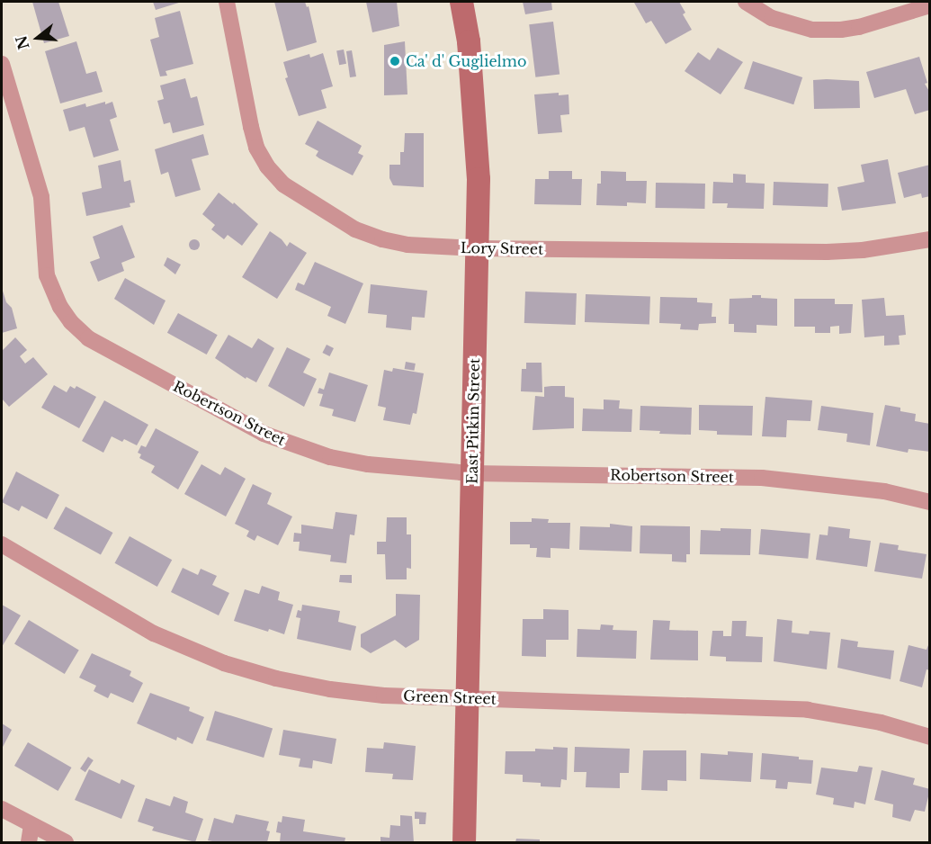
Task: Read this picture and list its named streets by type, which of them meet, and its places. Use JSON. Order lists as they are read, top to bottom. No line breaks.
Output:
{"streets":{"street":["Lory Street","Robertson Street","East Pitkin Street","Green Street"]},"crossings":[["Lory Street","East Pitkin Street"],["Robertson Street","East Pitkin Street"],["East Pitkin Street","Green Street"]],"places":["Ca' d' Guglielmo"],"north":"left"}
